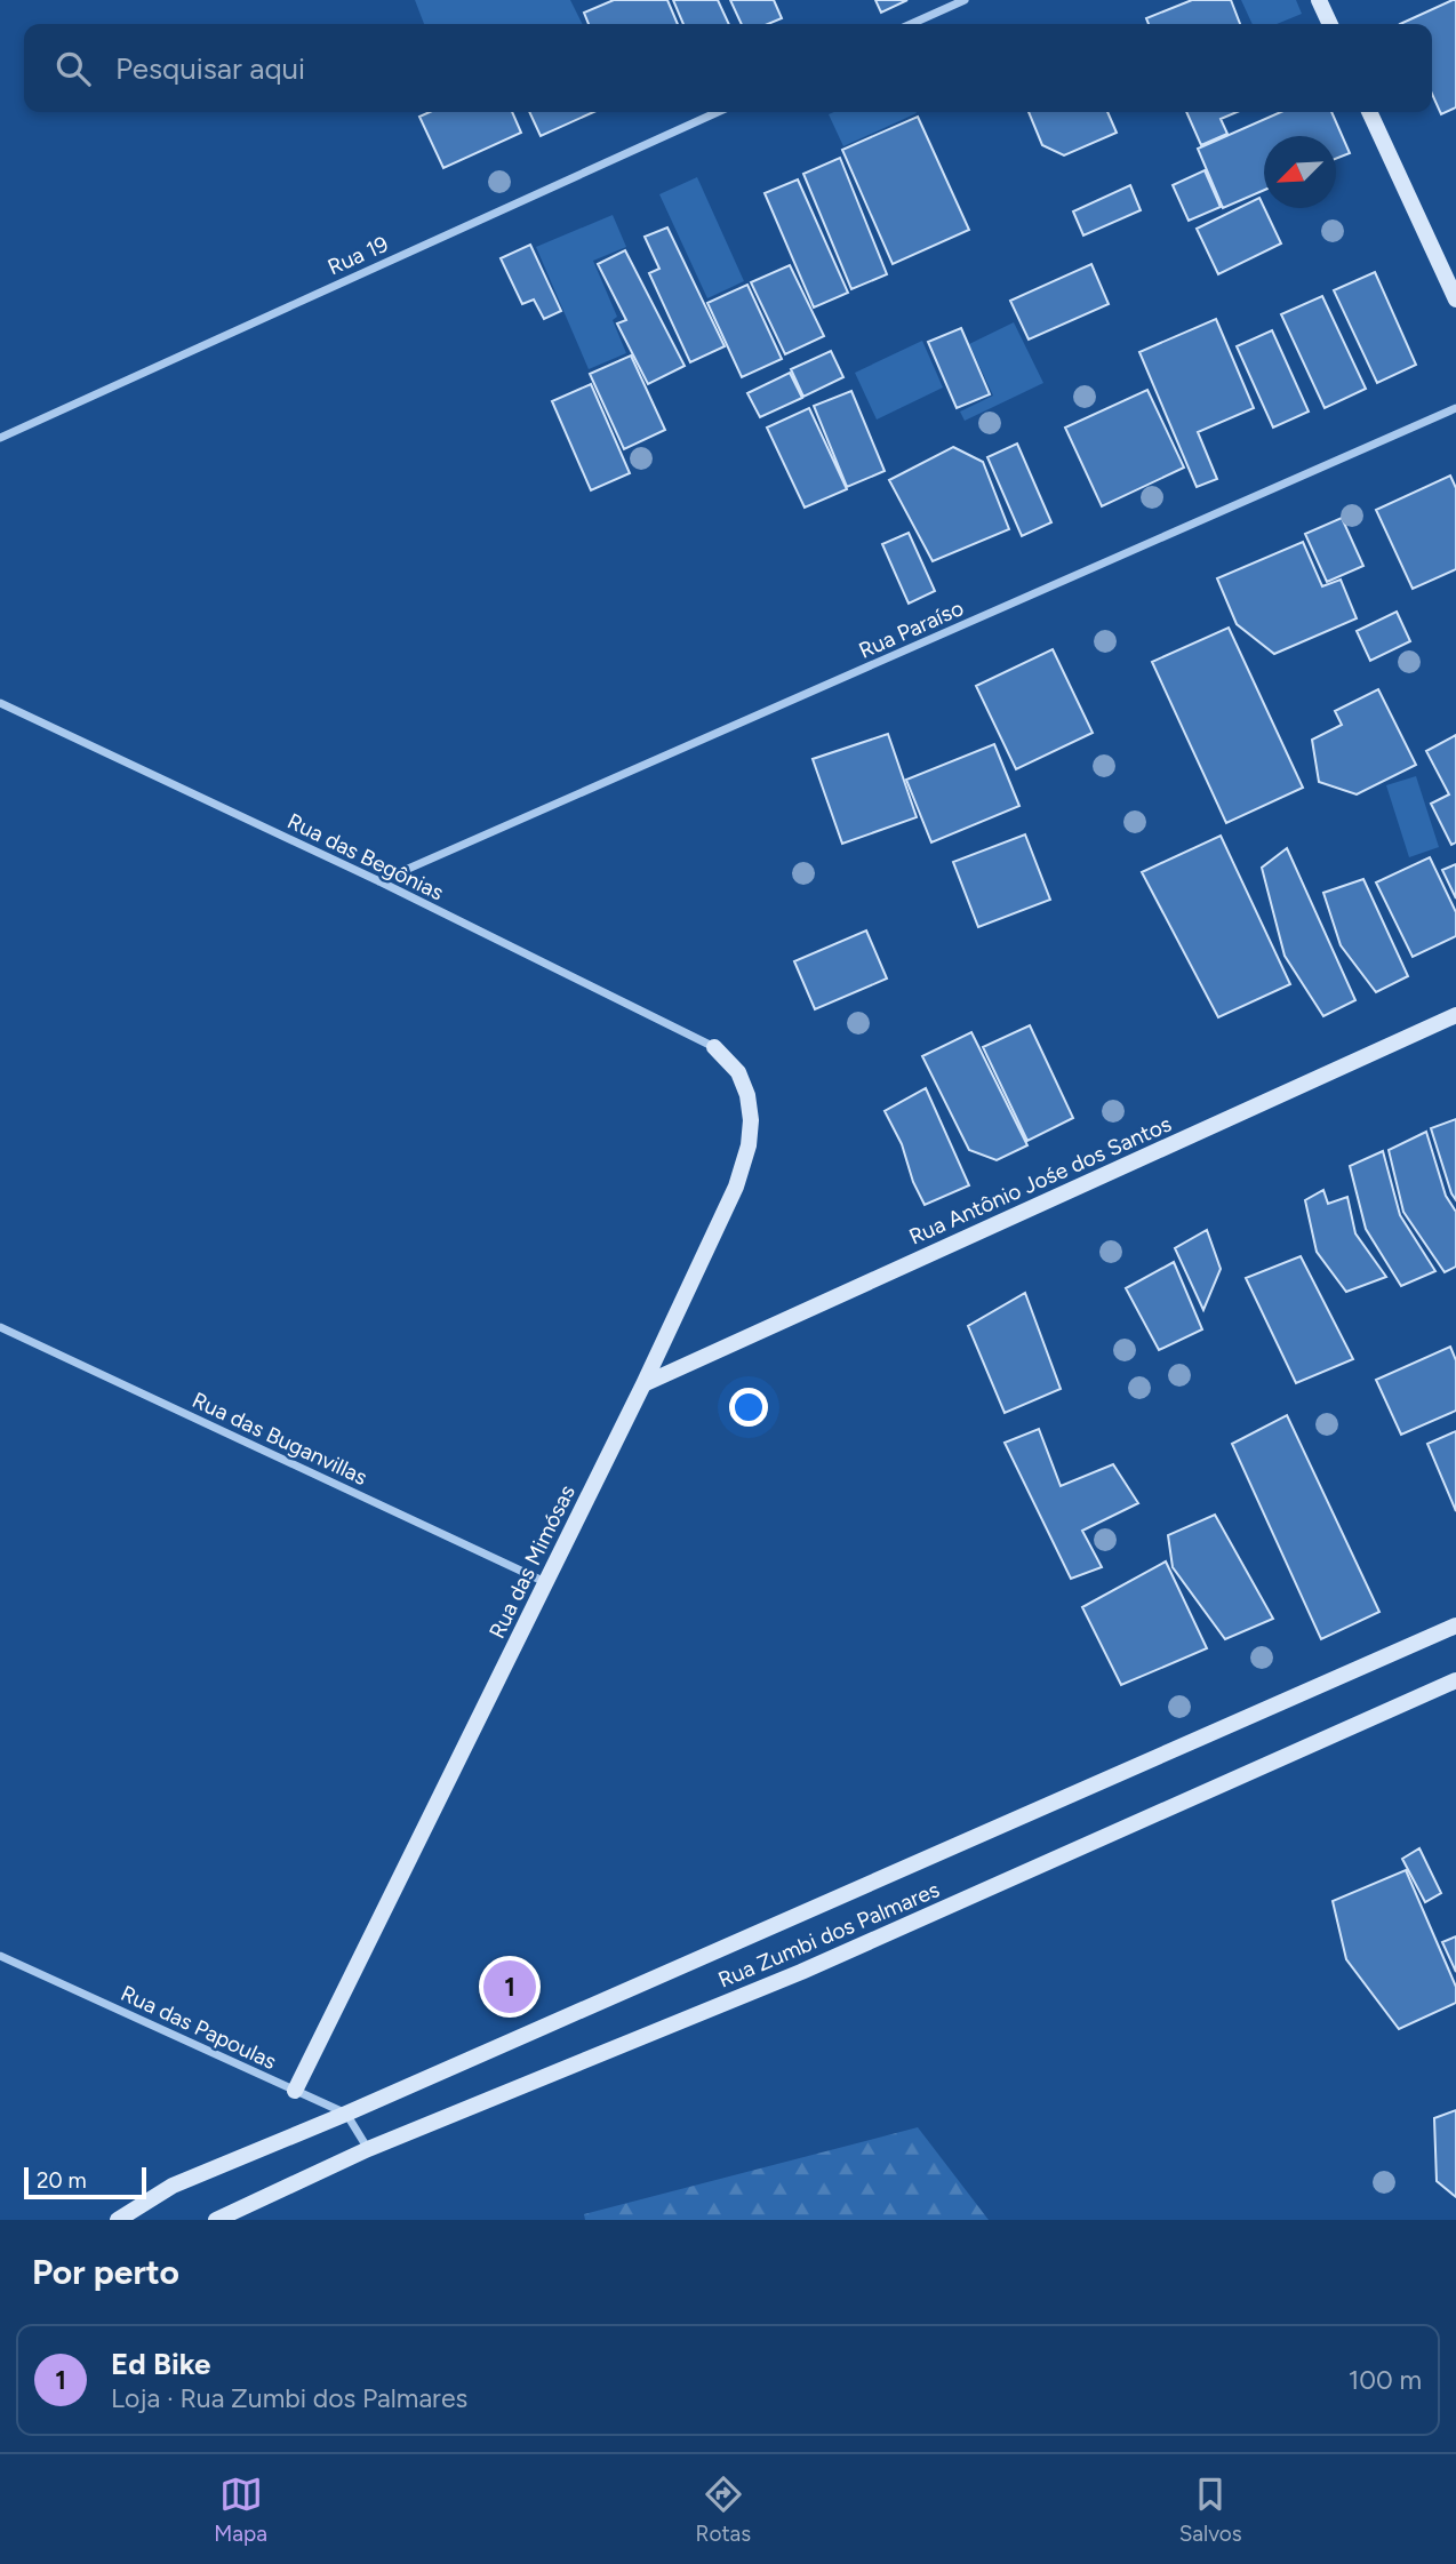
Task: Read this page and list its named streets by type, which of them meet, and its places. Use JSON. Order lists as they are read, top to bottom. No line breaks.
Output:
{"streets":{"street":["Rua 19","Rua Paraíso","Rua das Begônias","Rua Antônio Jośe dos Santos","Rua das Buganvillas","Rua das Mimósas","Rua Zumbi dos Palmares","Rua das Papoulas"]},"crossings":[["Rua Paraíso","Rua das Begônias"],["Rua das Begônias","Rua das Mimósas"],["Rua Antônio Jośe dos Santos","Rua das Mimósas"],["Rua das Buganvillas","Rua das Mimósas"],["Rua das Mimósas","Rua das Papoulas"],["Rua Zumbi dos Palmares","Rua das Papoulas"]],"scale_bar":"20 m","north":"bottom left","page":{"search":"Pesquisar aqui","pins":"1","scale":"20 m","heading":"Por perto","list":[{"mark":"1","name":"Ed Bike","note":"Loja · Rua Zumbi dos Palmares","value":"100 m"}],"nav":["Mapa","Rotas","Salvos"]}}
